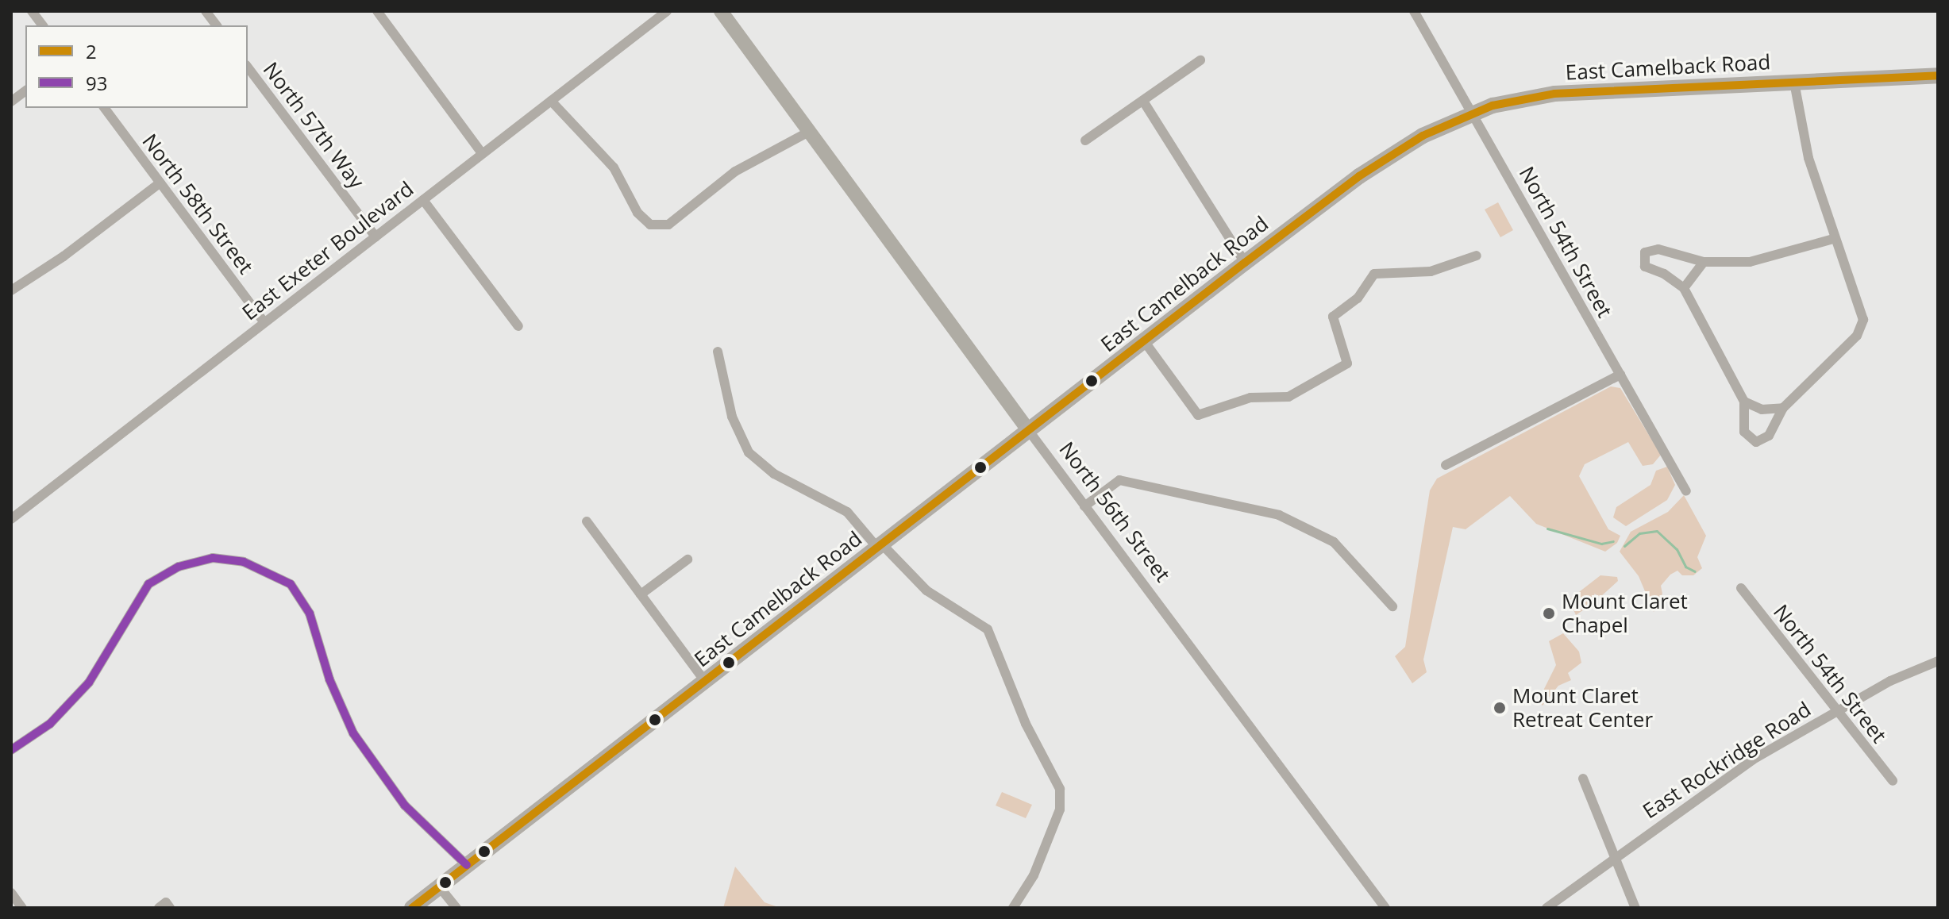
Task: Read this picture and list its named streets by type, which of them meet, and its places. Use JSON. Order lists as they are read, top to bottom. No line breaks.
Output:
{"streets":{"main road":["East Camelback Road","North 56th Street"],"street":["North 57th Way","North 58th Street","North 54th Street","East Exeter Boulevard","East Rockridge Road"]},"crossings":[["East Camelback Road","North 54th Street"],["East Camelback Road","North 56th Street"],["North 57th Way","East Exeter Boulevard"],["North 58th Street","East Exeter Boulevard"],["North 54th Street","East Rockridge Road"]],"places":["Mount Claret Chapel","Mount Claret Retreat Center"],"lines":["transit line 2","transit line 93"],"legend":["2","93"]}
